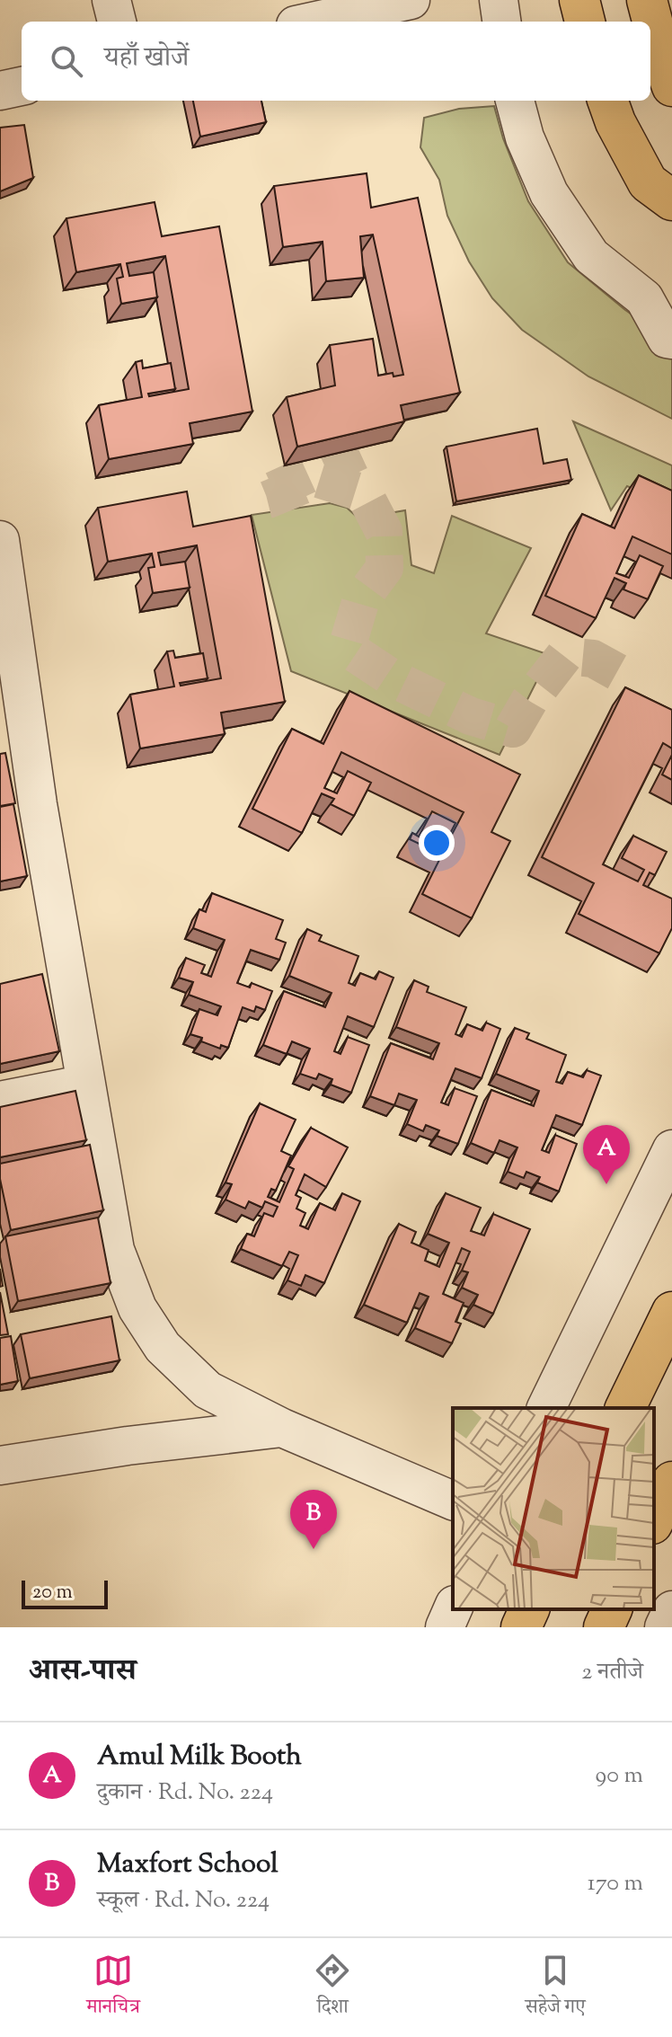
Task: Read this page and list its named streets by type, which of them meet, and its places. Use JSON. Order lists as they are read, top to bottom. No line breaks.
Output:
{"scale_bar":"20 m","page":{"search":"यहाँ खोजें","pins":["A","B"],"scale":"20 m","heading":["आस-पास","2 नतीजे"],"list":[{"mark":"A","name":"Amul Milk Booth","note":"दुकान · Rd. No. 224","value":"90 m"},{"mark":"B","name":"Maxfort School","note":"स्कूल · Rd. No. 224","value":"170 m"}],"nav":["मानचित्र","दिशा","सहेजे गए"]}}
